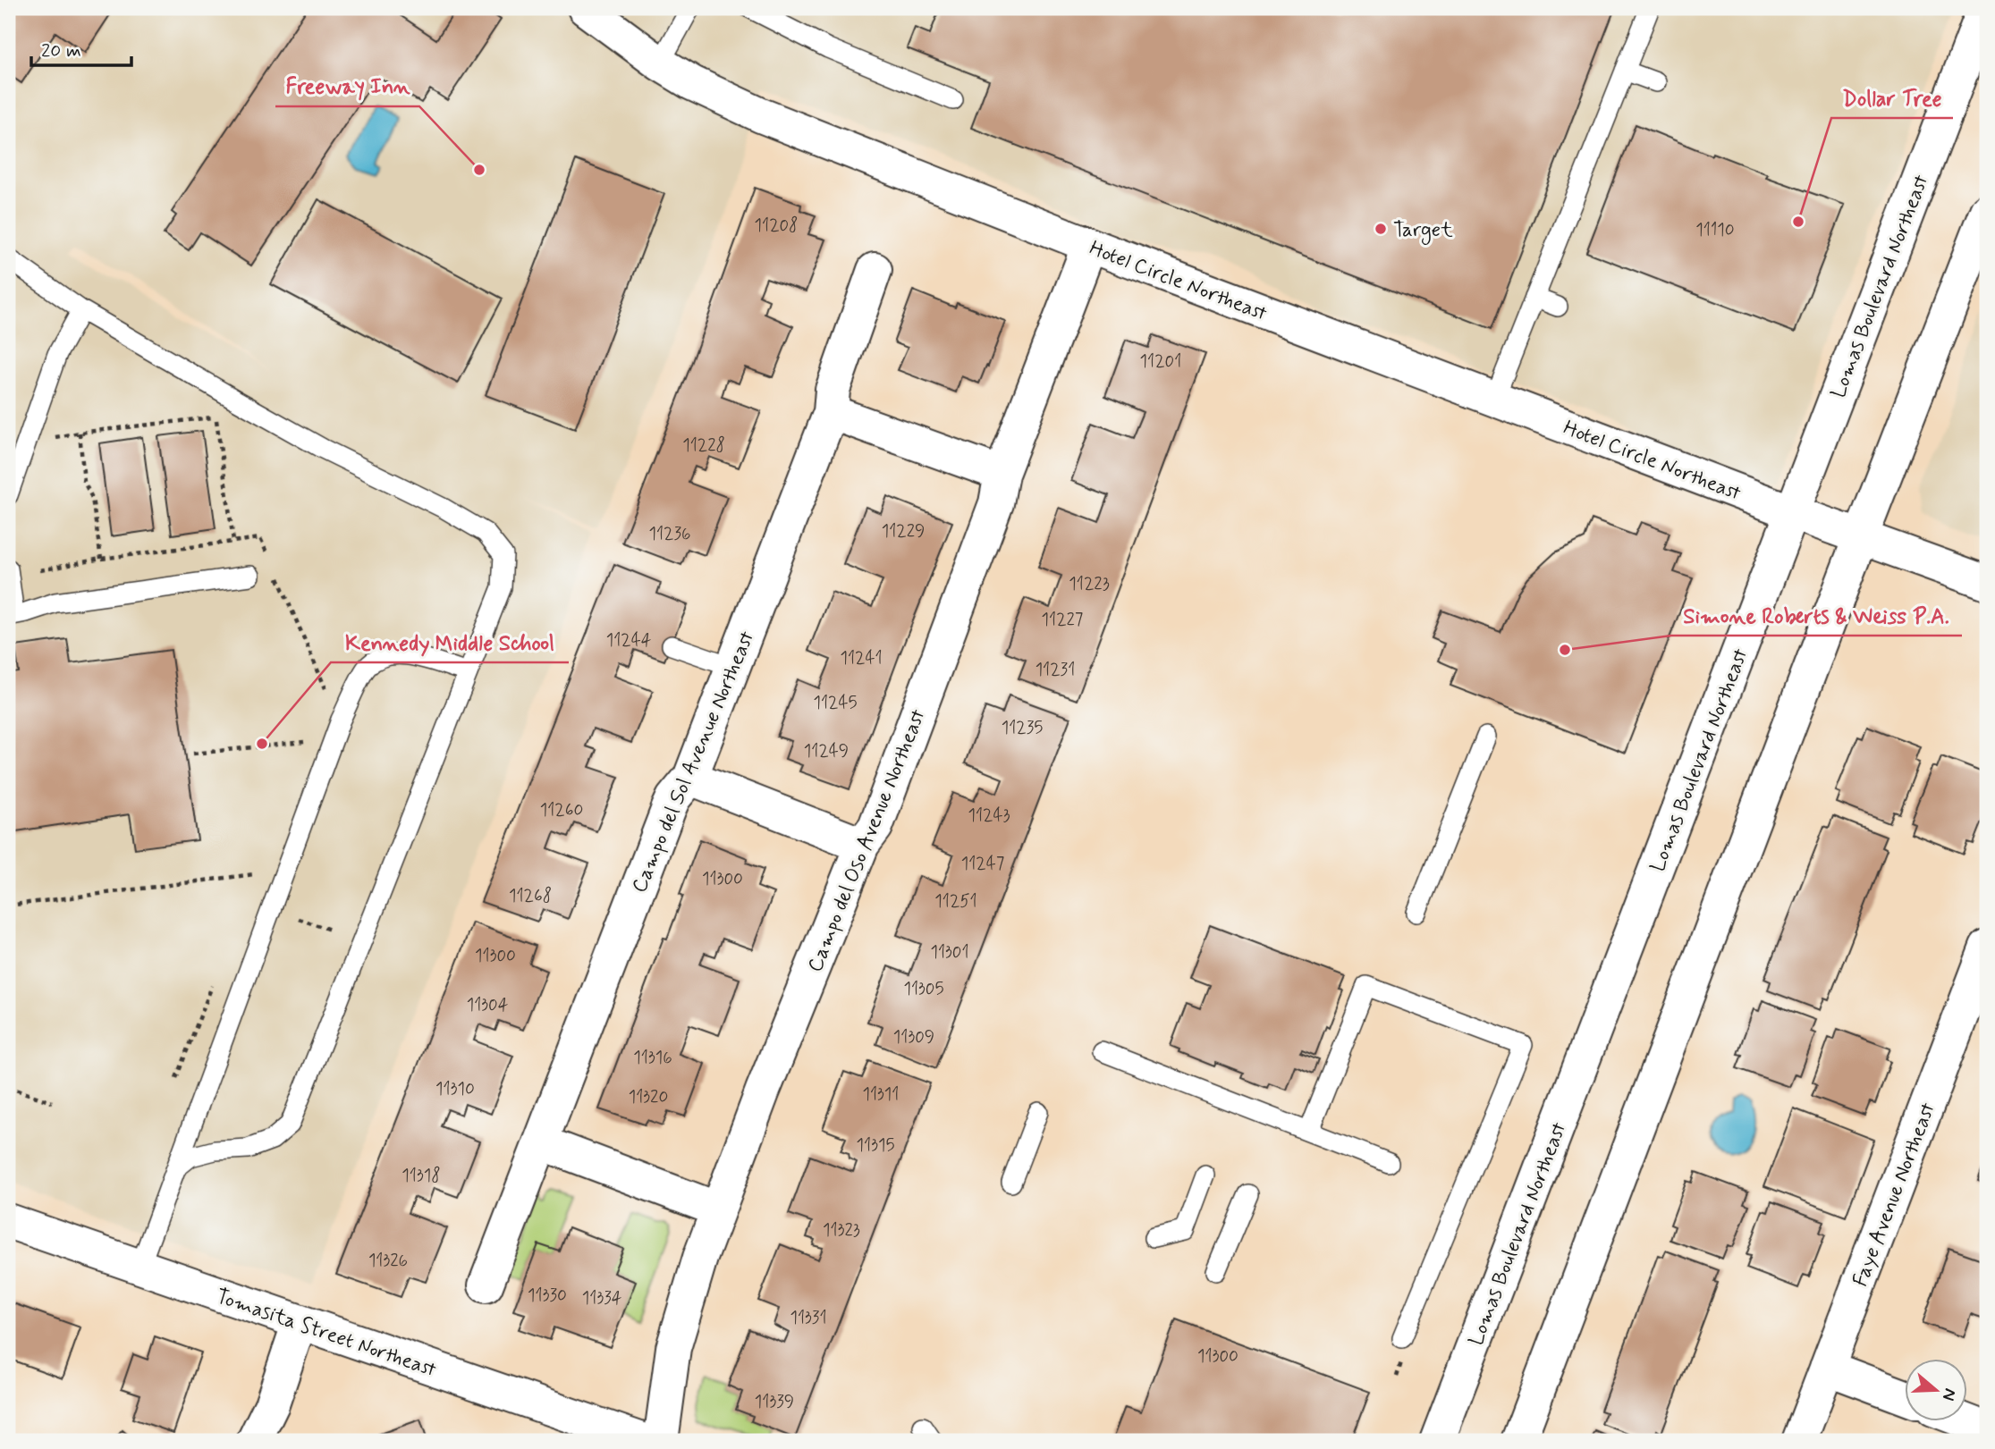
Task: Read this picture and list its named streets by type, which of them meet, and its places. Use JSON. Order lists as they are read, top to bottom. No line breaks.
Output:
{"streets":{"street":["Hotel Circle Northeast","Lomas Boulevard Northeast","Campo del Sol Avenue Northeast","Campo del Oso Avenue Northeast","Faye Avenue Northeast","Tomasita Street Northeast"]},"crossings":[["Hotel Circle Northeast","Lomas Boulevard Northeast"],["Hotel Circle Northeast","Campo del Oso Avenue Northeast"]],"places":["Freeway Inn","Dollar Tree","Target","Simone Roberts & Weiss P.A.","Kennedy Middle School"],"house_numbers":["11208","11110","11201","11228","11229","11236","11223","11227","11244","11241","11231","11245","11235","11249","11260","11243","11247","11300","11268","11251","11301","11300","11305","11304","11309","11316","11310","11311","11320","11315","11318","11323","11326","11330","11334","11331","11300","11339"],"scale_bar":"20 m","north":"right"}
